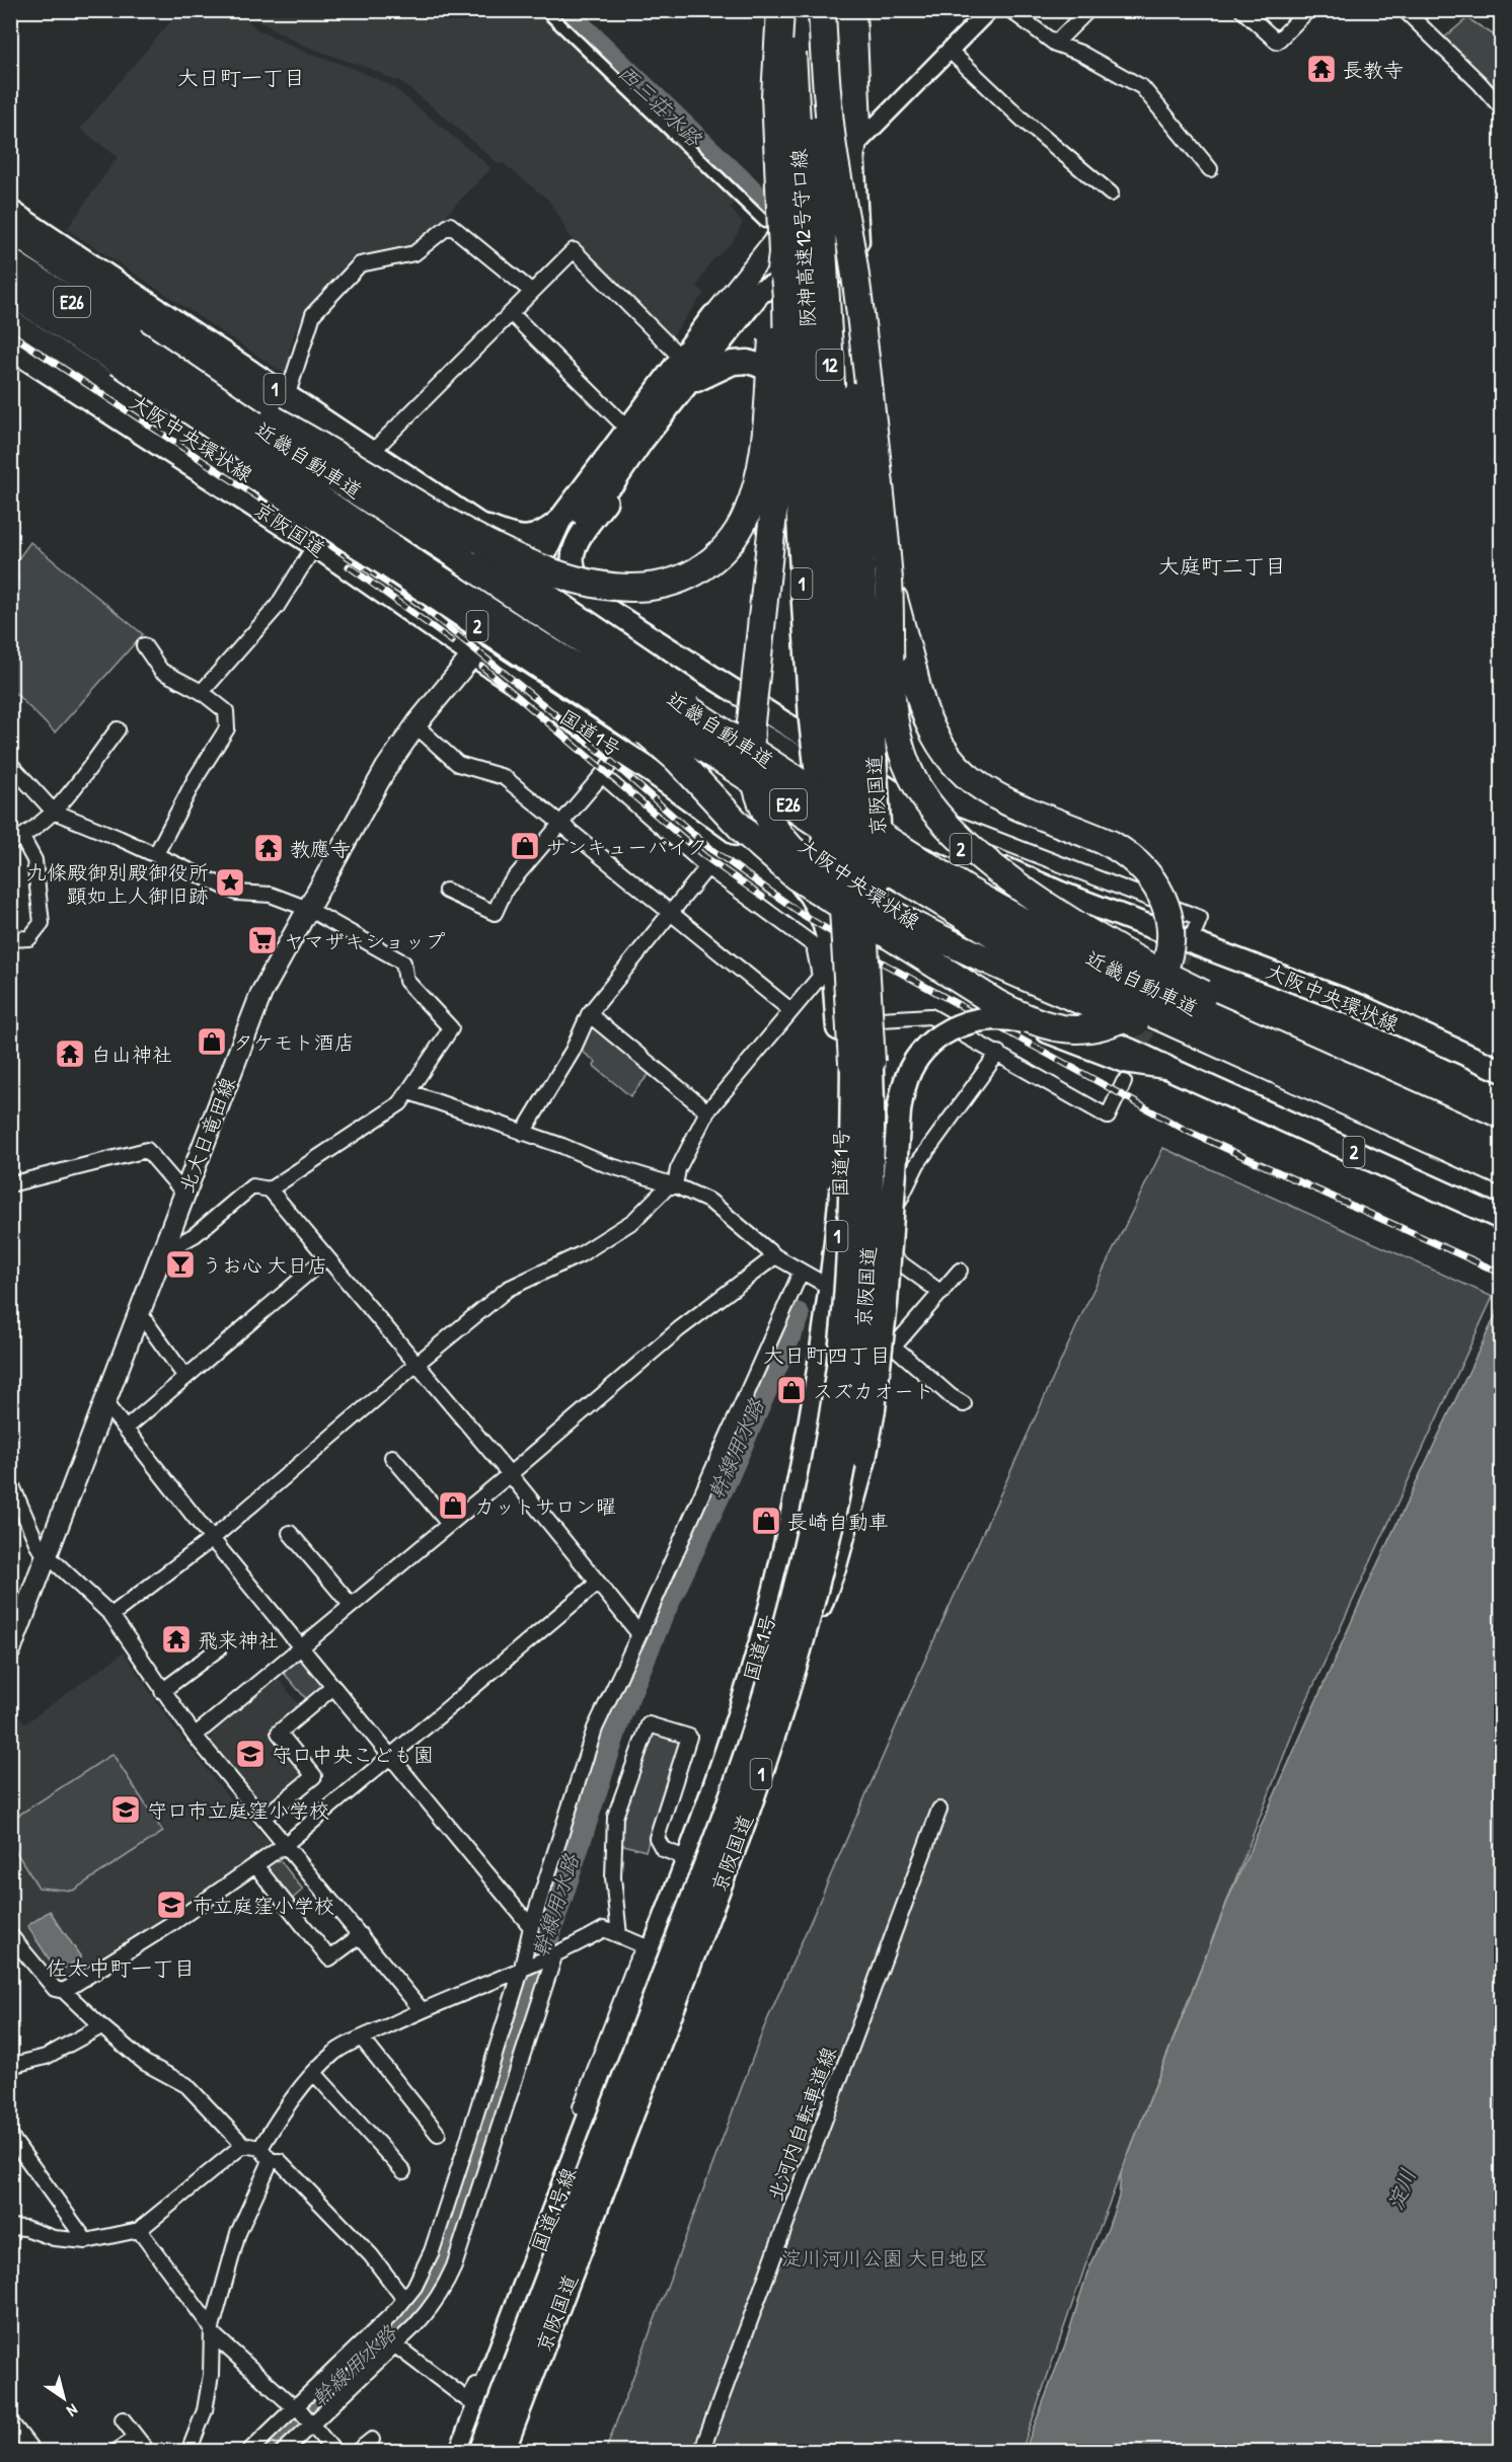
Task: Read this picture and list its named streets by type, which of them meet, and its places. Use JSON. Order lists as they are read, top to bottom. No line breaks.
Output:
{"streets":{"highway":["阪神高速12号守口線","E26","12","1","近畿自動車道","京阪国道","国道1号","国道1号線"],"main road":["大阪中央環状線","2","北大日竜田線"],"street":["北河内自転車道線"]},"crossings":[["阪神高速12号守口線","12"],["12","1"],["1","大阪中央環状線"],["1","京阪国道"],["1","2"],["大阪中央環状線","京阪国道"],["京阪国道","国道1号"],["京阪国道","北大日竜田線"],["国道1号","北大日竜田線"],["国道1号","国道1号線"]],"districts":["大日町一丁目","大庭町二丁目","大日町四丁目","佐太中町一丁目"],"water":["西三荘水路","幹線用水路","淀川"],"parks":["淀川河川公園 大日地区"],"places":{"temple":["長教寺","教應寺","白山神社","飛来神社"],"shop":["サンキューバイク","タケモト酒店","スズカオート","カットサロン曜","長崎自動車"],"place":["九條殿御別殿御役所 顕如上人御旧跡"],"supermarket":["ヤマザキショップ"],"bar":["うお心 大日店"],"school or university":["守口中央こども園","守口市立庭窪小学校","市立庭窪小学校"]},"north":"bottom right"}
